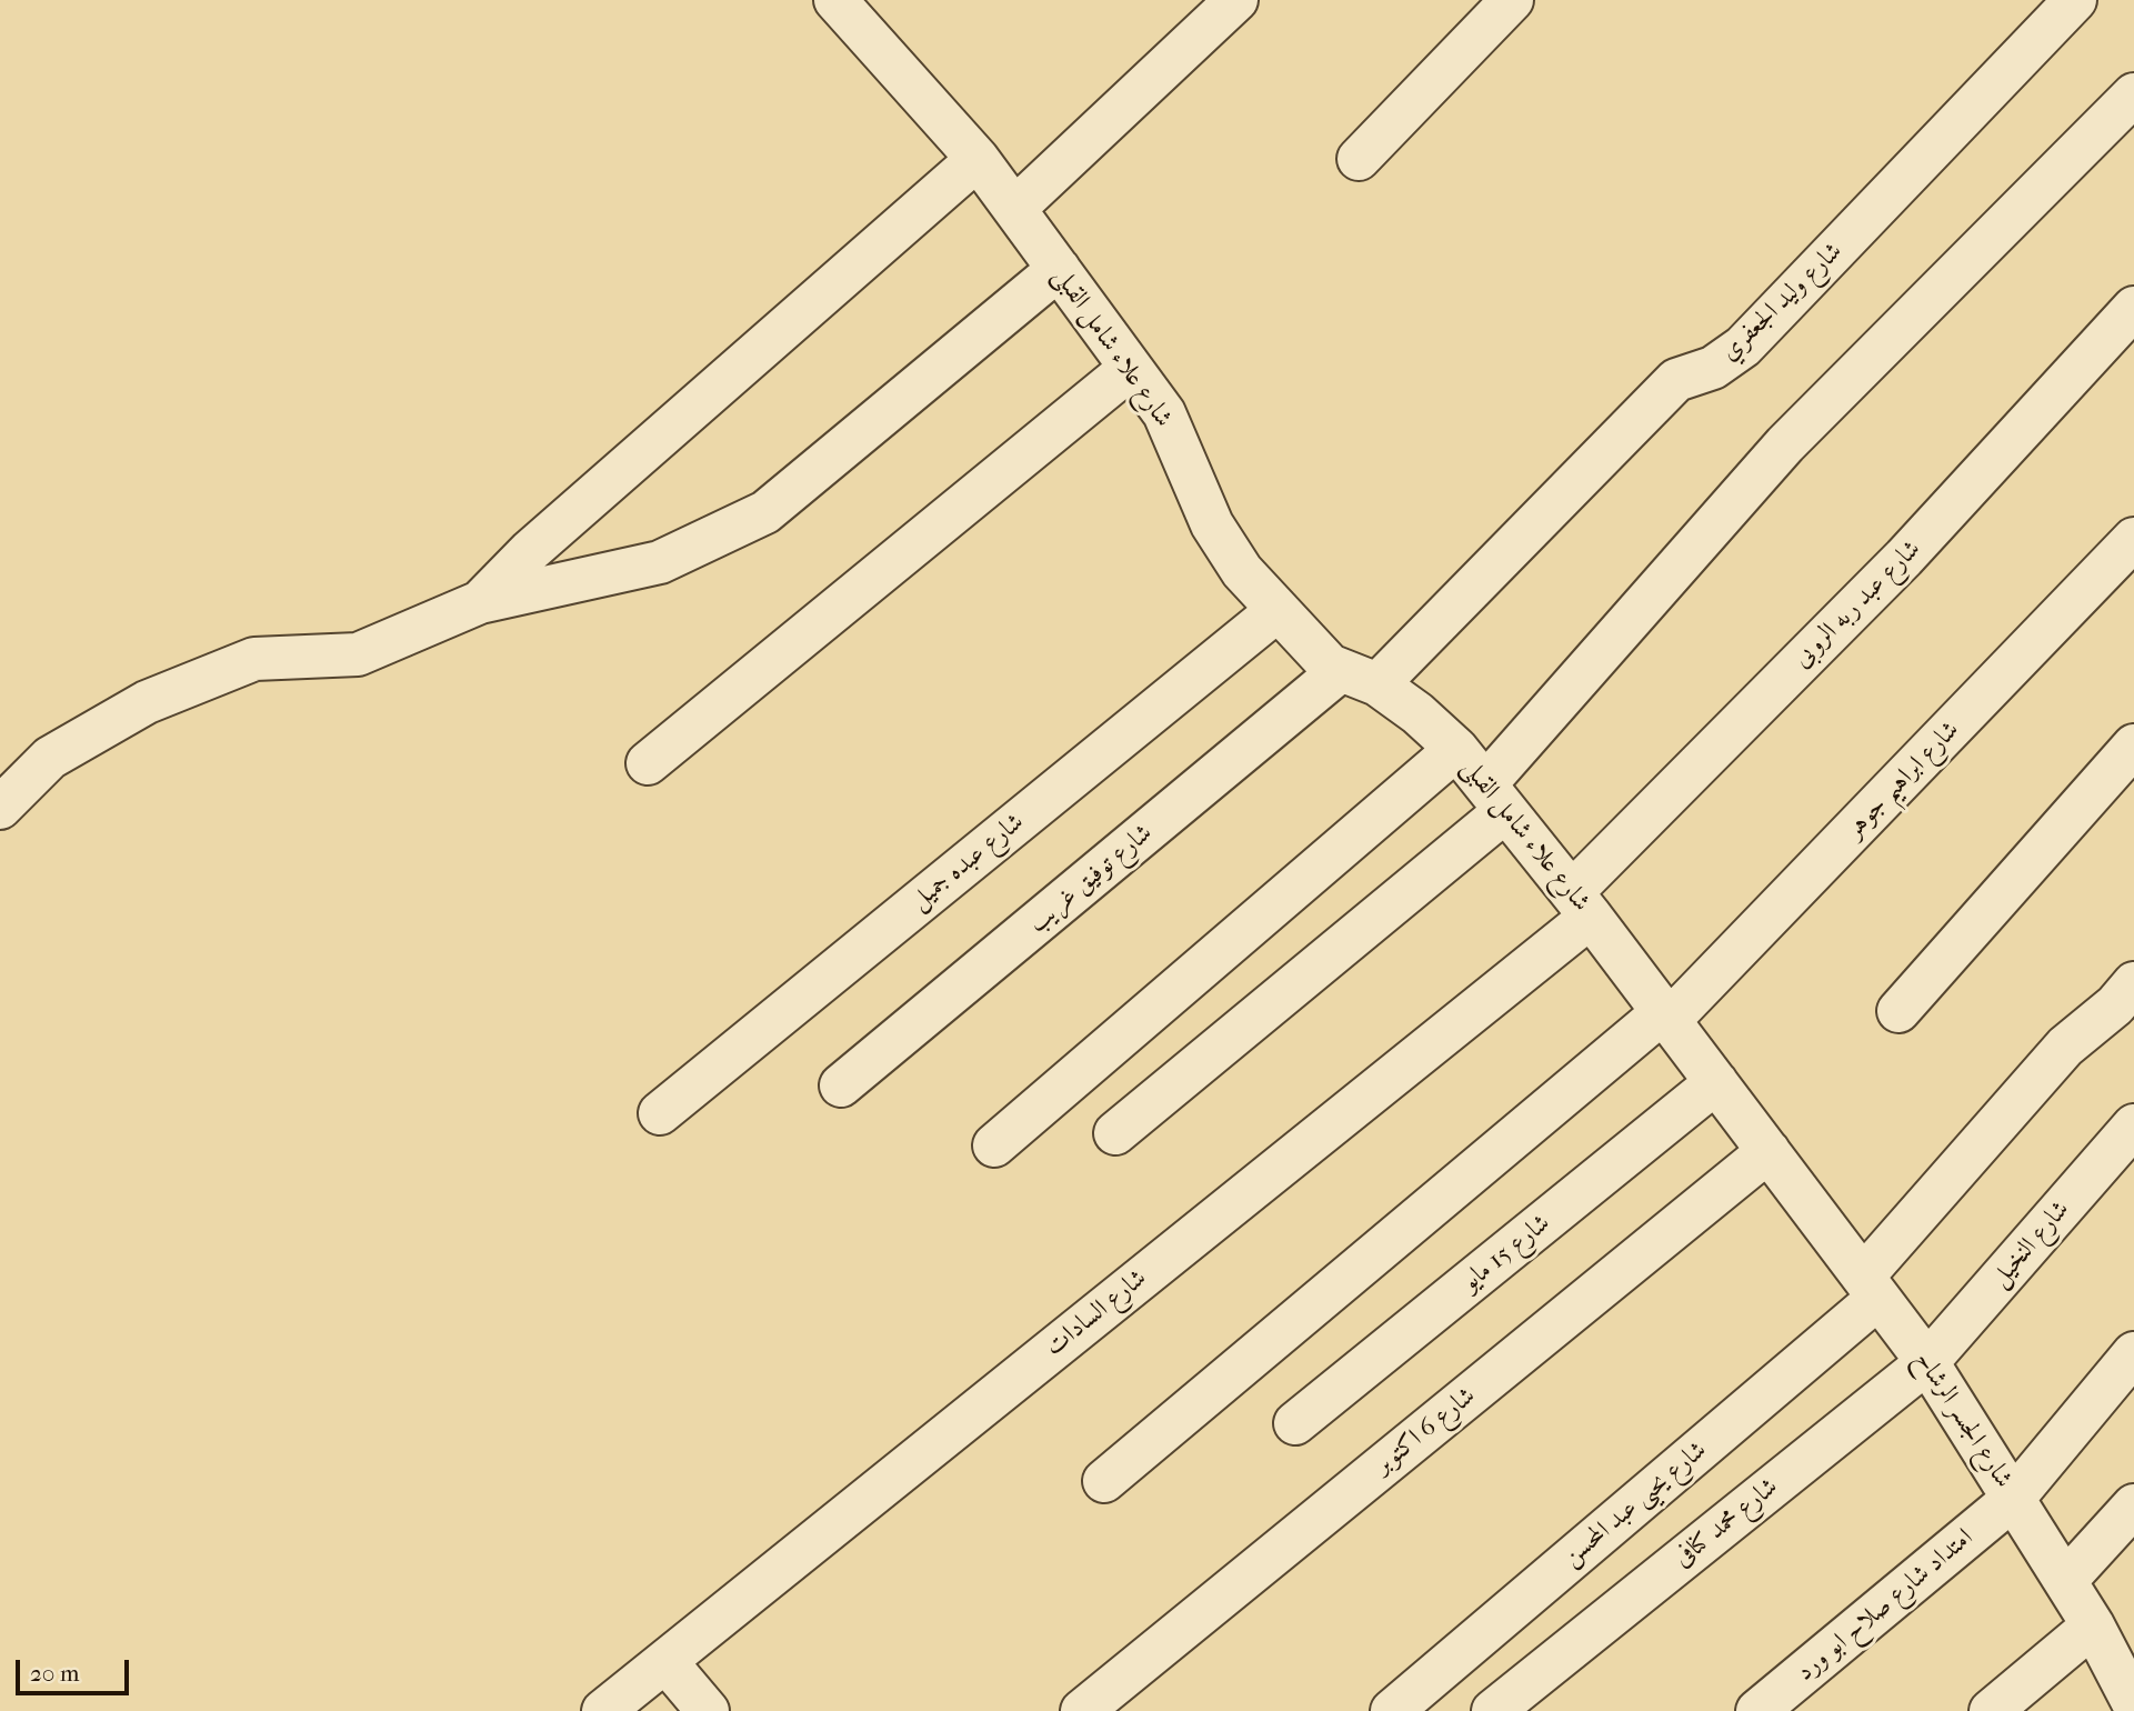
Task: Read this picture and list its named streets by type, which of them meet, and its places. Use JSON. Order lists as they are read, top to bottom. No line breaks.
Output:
{"streets":{"street":["شارع وليد الجعفري","شارع علاء شامل القبلى","شارع عبد ربه الروبى","شارع ابراهيم جوهر","شارع عبده جميل","شارع توفيق غريب","شارع النخيل","شارع 15 مايو","شارع السادات","شارع الجسر الرشاح","شارع 6 اكتوبر","شارع يحيى عبد المحسن","شارع محمد كنافى","امتداد شارع صلاح ابو ورد"]},"crossings":[["شارع وليد الجعفري","شارع علاء شامل القبلى"],["شارع وليد الجعفري","شارع توفيق غريب"],["شارع علاء شامل القبلى","شارع عبد ربه الروبى"],["شارع علاء شامل القبلى","شارع ابراهيم جوهر"],["شارع علاء شامل القبلى","شارع عبده جميل"],["شارع علاء شامل القبلى","شارع توفيق غريب"],["شارع علاء شامل القبلى","شارع 15 مايو"],["شارع علاء شامل القبلى","شارع السادات"],["شارع علاء شامل القبلى","شارع الجسر الرشاح"],["شارع علاء شامل القبلى","شارع 6 اكتوبر"],["شارع عبد ربه الروبى","شارع السادات"],["شارع النخيل","شارع الجسر الرشاح"],["شارع النخيل","شارع محمد كنافى"],["شارع الجسر الرشاح","شارع 6 اكتوبر"],["شارع الجسر الرشاح","شارع يحيى عبد المحسن"],["شارع الجسر الرشاح","شارع محمد كنافى"],["شارع الجسر الرشاح","امتداد شارع صلاح ابو ورد"]],"scale_bar":"20 m"}
